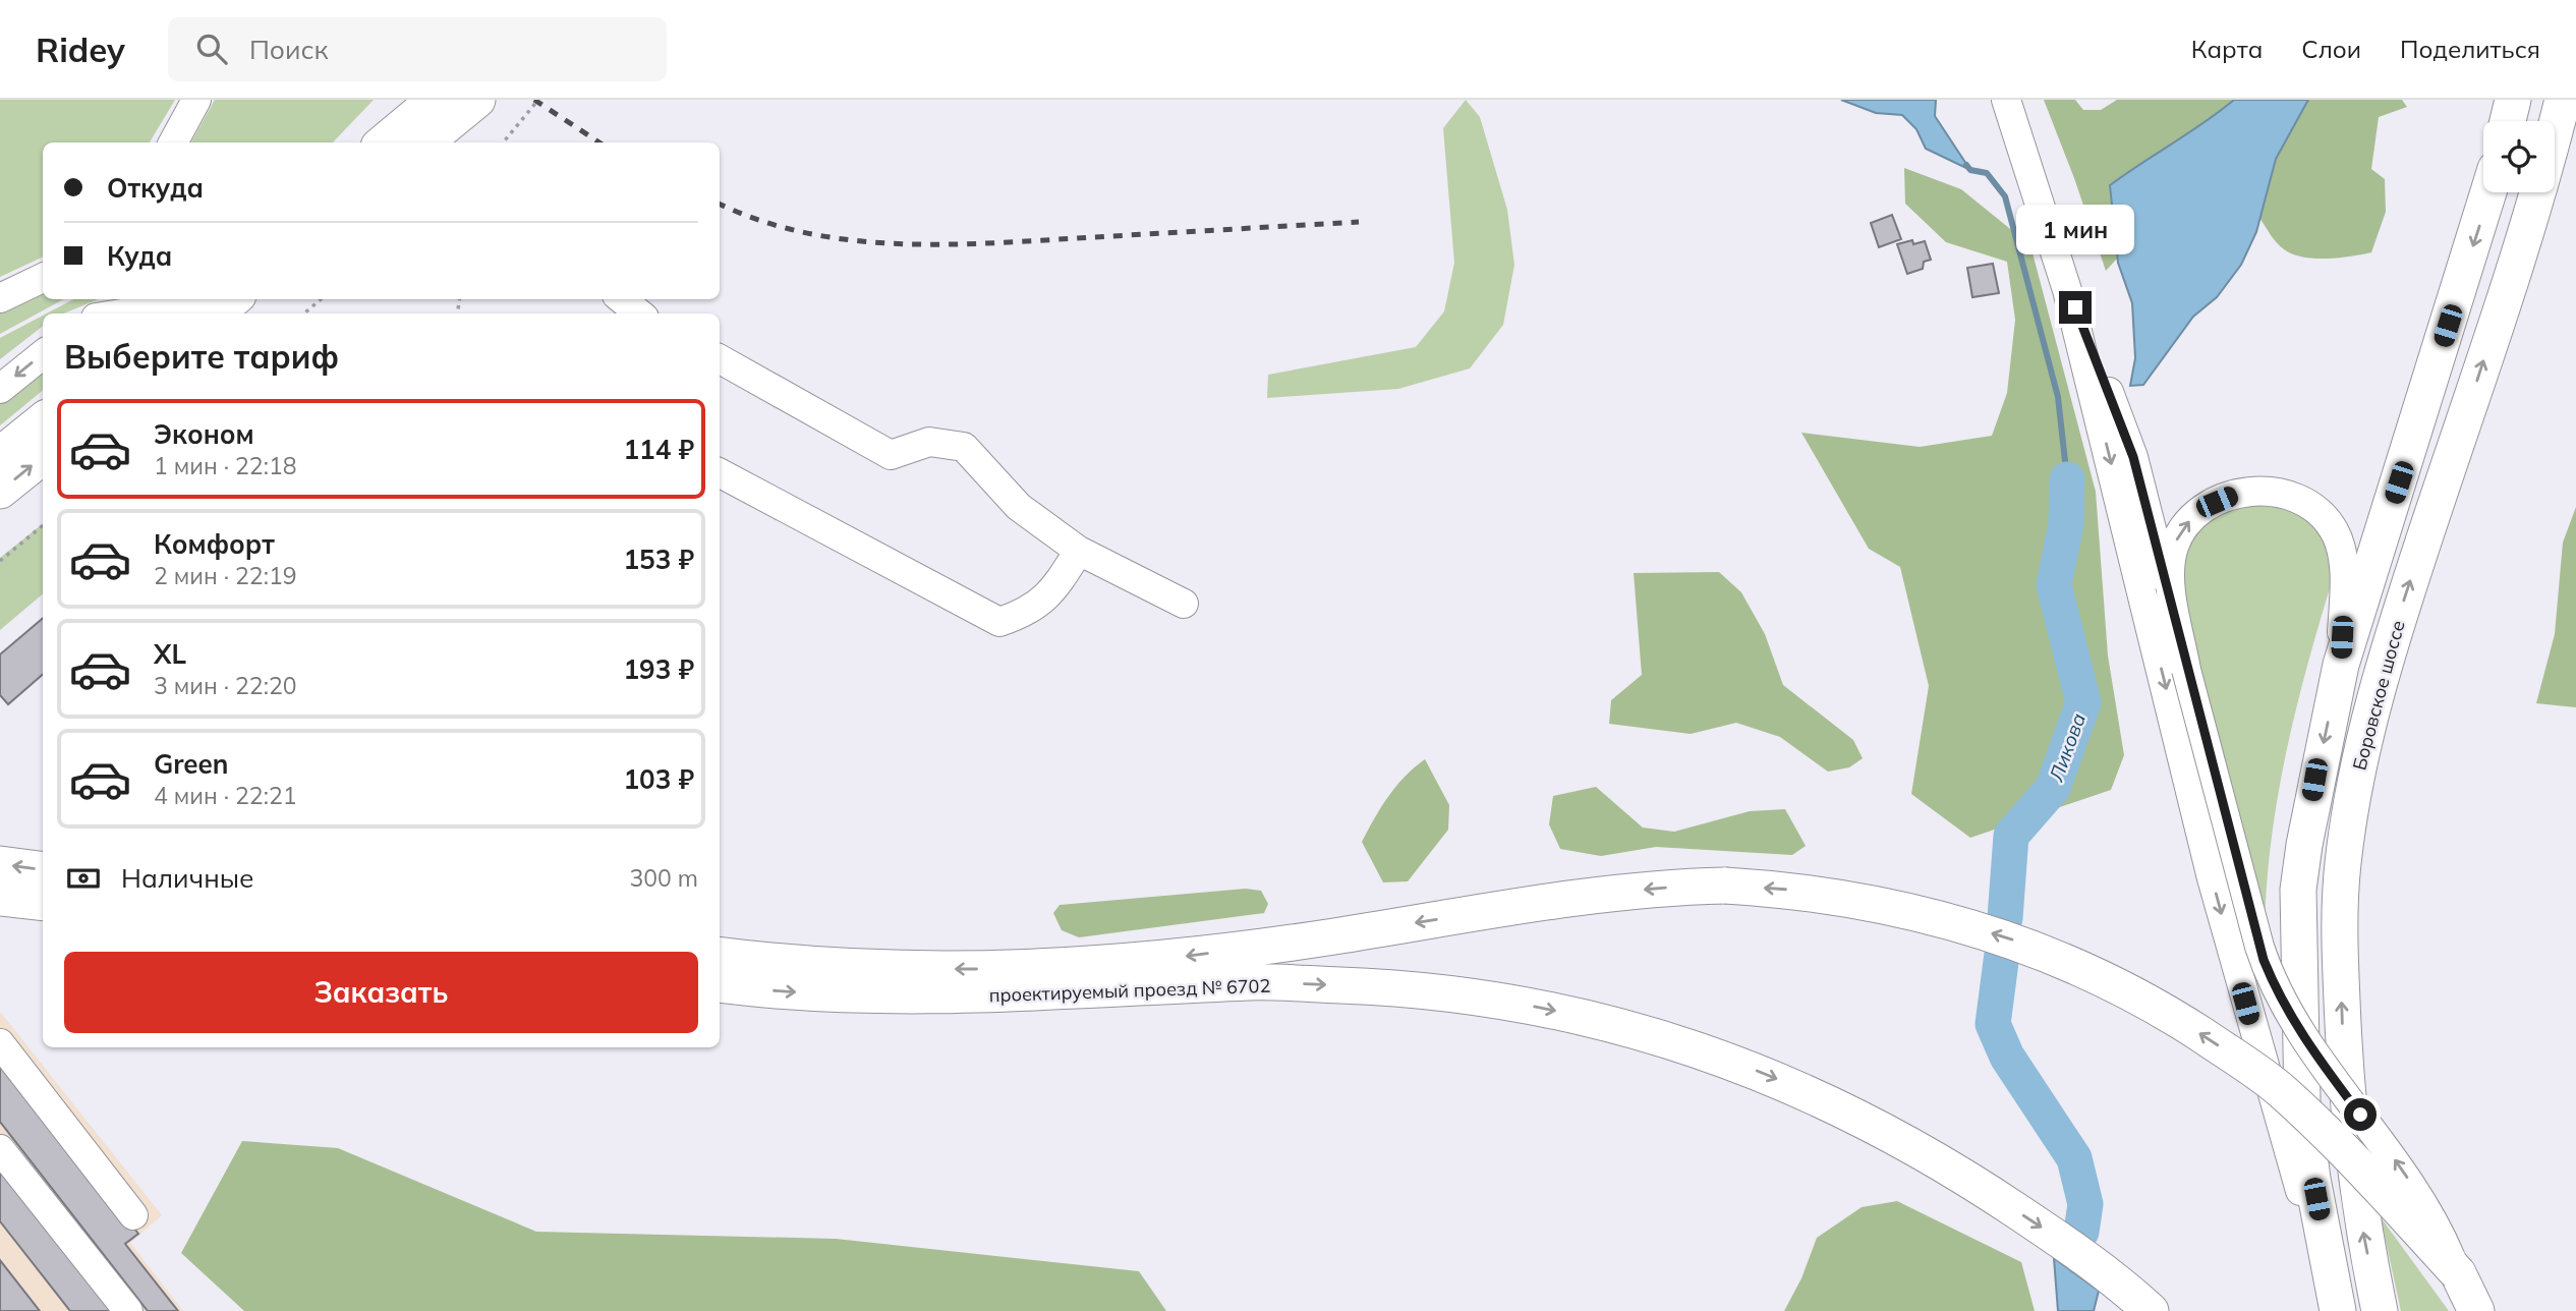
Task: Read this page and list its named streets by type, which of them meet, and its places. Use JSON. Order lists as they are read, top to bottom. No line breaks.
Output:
{"streets":{"main road":["Боровское шоссе","проектируемый проезд № 6702"]},"water":["Ликова"],"page":{"header":"Ridey","search":"Поиск","nav":["Карта","Слои","Поделиться"],"banner":["Откуда","Куда"],"bubble":"1 мин","heading":"Выберите тариф","list":[{"name":"Эконом","note":"1 мин · 22:18","value":"114 ₽"},{"name":"Комфорт","note":"2 мин · 22:19","value":"153 ₽"},{"name":"XL","note":"3 мин · 22:20","value":"193 ₽"},{"name":"Green","note":"4 мин · 22:21","value":"103 ₽"}],"pay":["Наличные","300 m"],"buttons":"Заказать"}}
